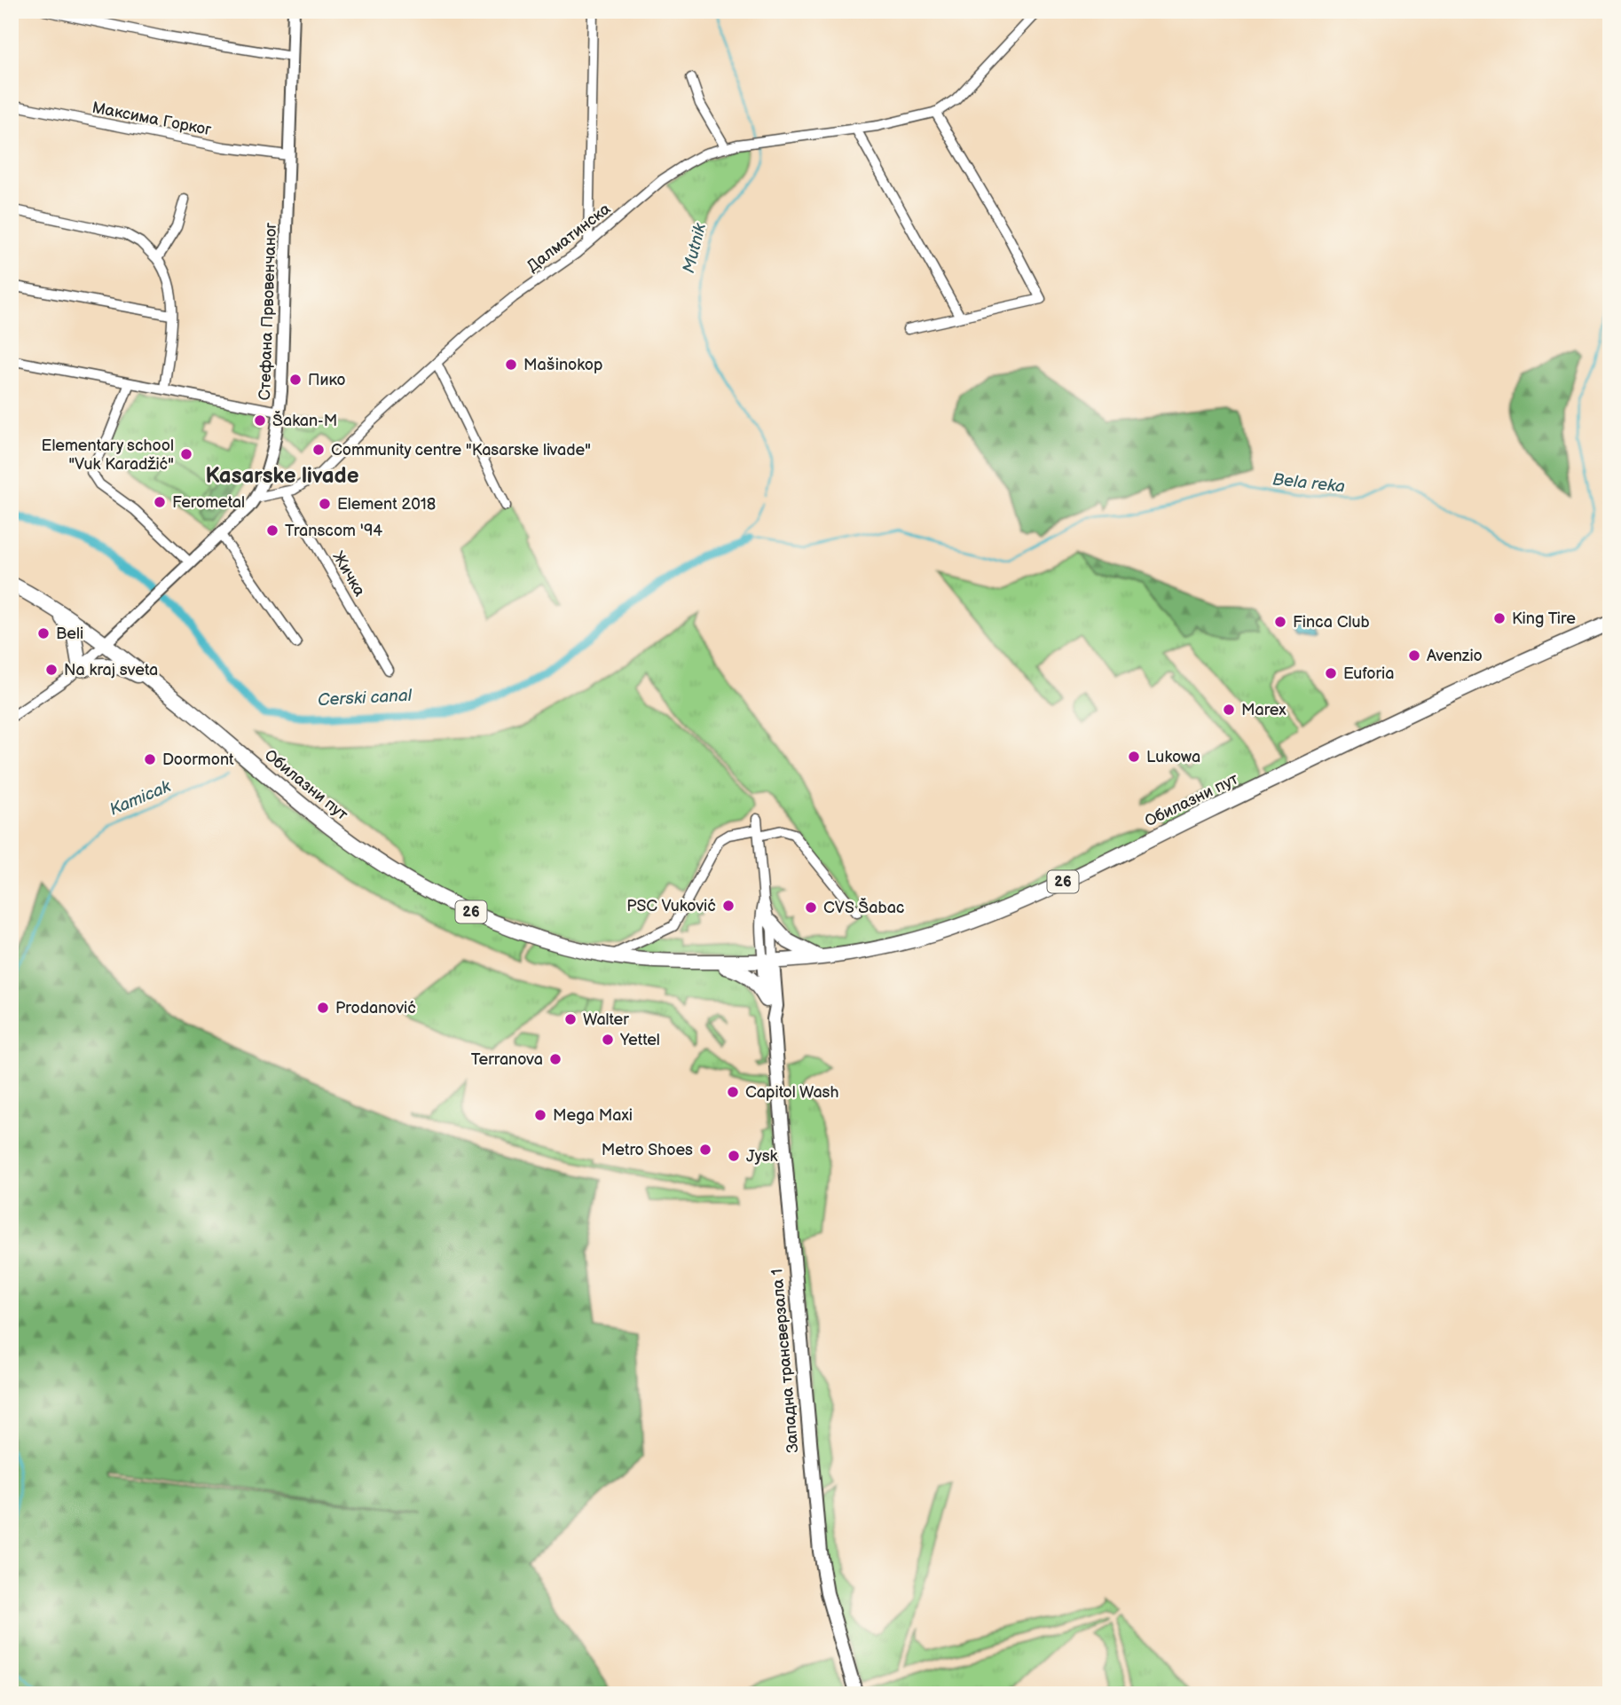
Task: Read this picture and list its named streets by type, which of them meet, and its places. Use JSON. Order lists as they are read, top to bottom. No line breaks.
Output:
{"streets":{"main road":["Обилазни пут","26","Западна трансверзала 1"],"street":["Максима Горког","Далматинска","Стефана Првовенчаног","Жичка"]},"crossings":[["Максима Горког","Стефана Првовенчаног"],["Далматинска","Стефана Првовенчаног"],["Далматинска","Жичка"],["Стефана Првовенчаног","Обилазни пут"],["Обилазни пут","Западна трансверзала 1"]],"districts":["Kasarske livade"],"water":["Mutnik","Bela reka","Cerski canal","Kamicak"],"places":["Mašinokop","Пико","Šakan-M","Community centre \"Kasarske livade\"","Elementary school \"Vuk Karadžić\"","Ferometal","Element 2018","Transcom '94","King Tire","Finca Club","Beli","Avenzio","Na kraj sveta","Euforia","Marex","Lukowa","Doormont","PSC Vuković","CVS Šabac","Prodanović","Walter","Yettel","Terranova","Capitol Wash","Mega Maxi","Metro Shoes","Jysk"]}
